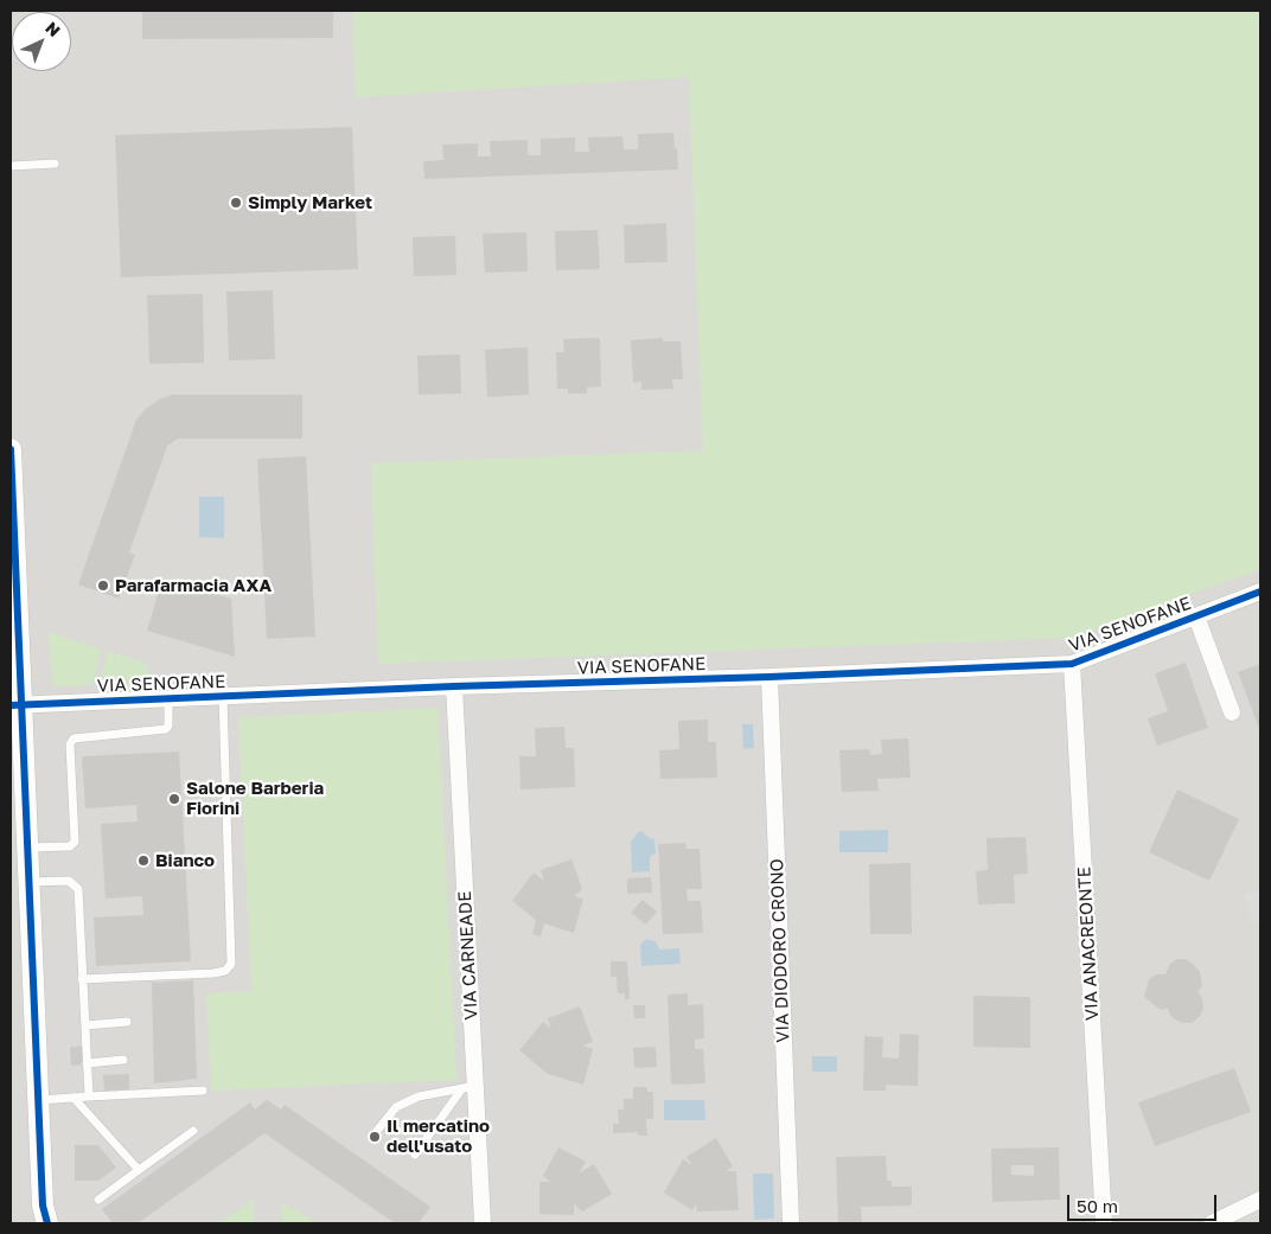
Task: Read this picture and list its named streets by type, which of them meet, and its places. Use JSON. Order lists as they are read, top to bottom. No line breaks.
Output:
{"streets":{"street":["VIA SENOFANE","VIA ANACREONTE","VIA DIODORO CRONO","VIA CARNEADE"]},"crossings":[["VIA SENOFANE","VIA ANACREONTE"],["VIA SENOFANE","VIA DIODORO CRONO"],["VIA SENOFANE","VIA CARNEADE"]],"places":["Simply Market","Parafarmacia AXA","Salone Barberia Fiorini","Bianco","Il mercatino dell'usato"],"scale_bar":"50 m","north":"top right"}
